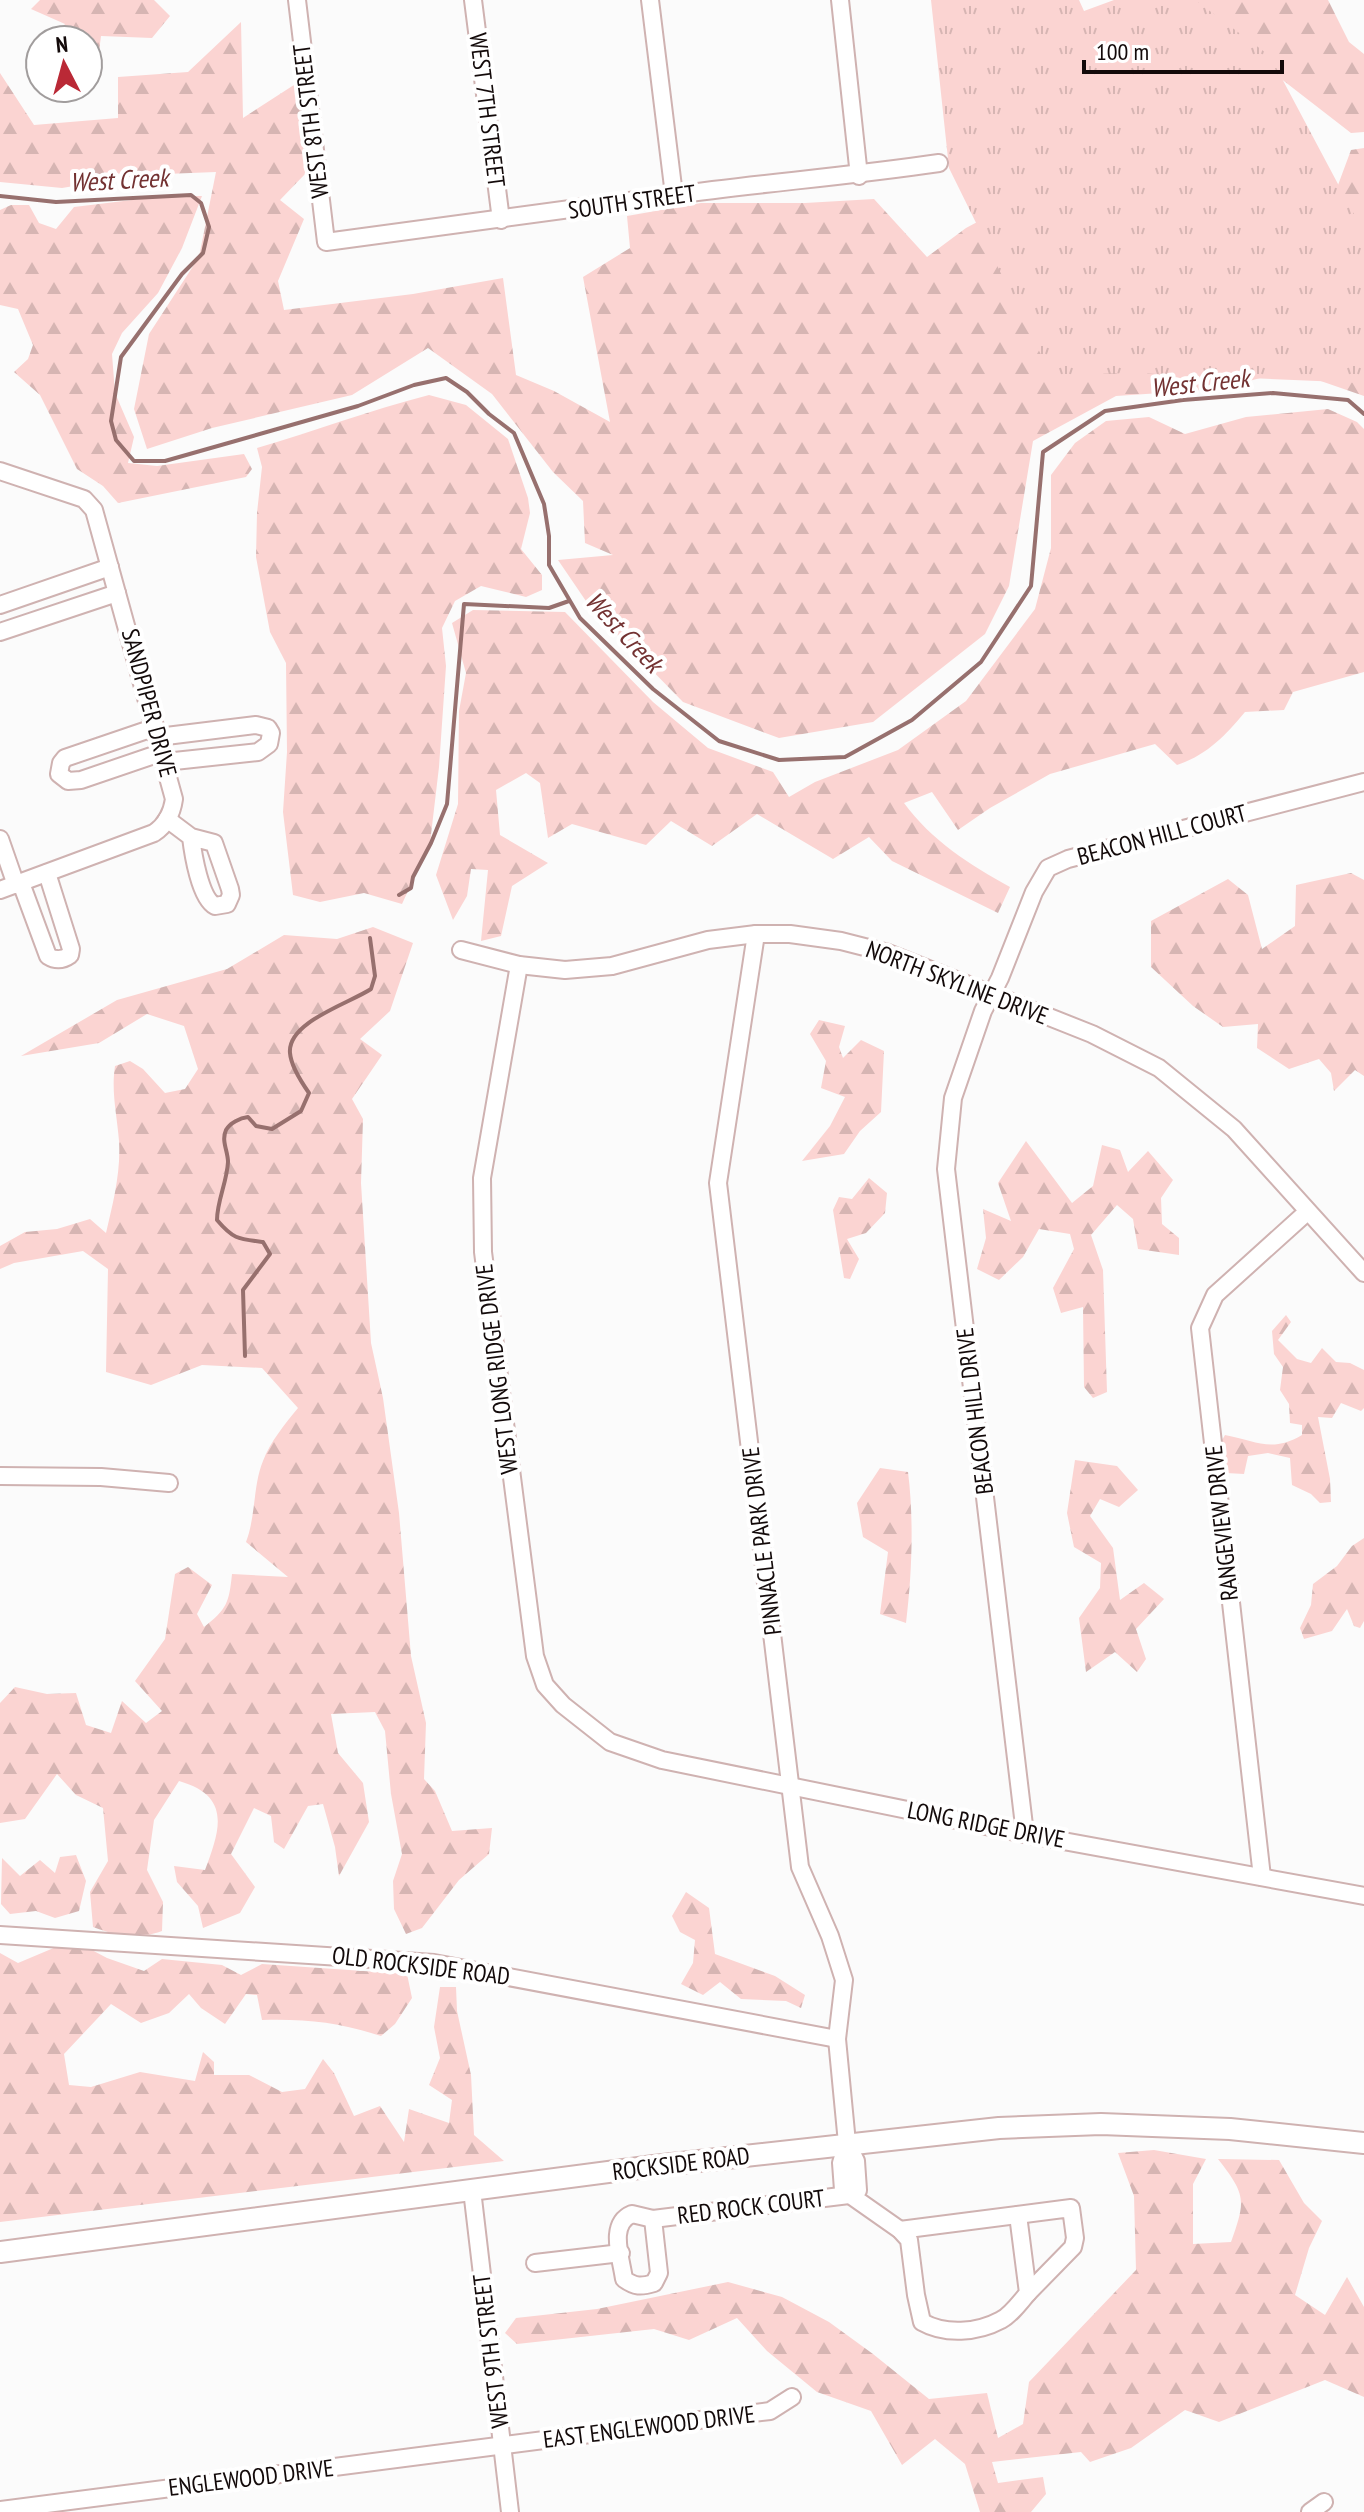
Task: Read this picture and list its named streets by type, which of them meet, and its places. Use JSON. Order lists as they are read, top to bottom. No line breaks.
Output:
{"streets":{"main road":["ROCKSIDE ROAD"],"street":["WEST 7TH STREET","WEST 8TH STREET","SOUTH STREET","SANDPIPER DRIVE","BEACON HILL COURT","NORTH SKYLINE DRIVE","WEST LONG RIDGE DRIVE","BEACON HILL DRIVE","RANGEVIEW DRIVE","PINNACLE PARK DRIVE","LONG RIDGE DRIVE","OLD ROCKSIDE ROAD","RED ROCK COURT","WEST 9TH STREET","EAST ENGLEWOOD DRIVE","ENGLEWOOD DRIVE"]},"crossings":[["WEST 7TH STREET","SOUTH STREET"],["WEST 8TH STREET","SOUTH STREET"],["BEACON HILL COURT","NORTH SKYLINE DRIVE"],["BEACON HILL COURT","BEACON HILL DRIVE"],["NORTH SKYLINE DRIVE","WEST LONG RIDGE DRIVE"],["NORTH SKYLINE DRIVE","BEACON HILL DRIVE"],["NORTH SKYLINE DRIVE","RANGEVIEW DRIVE"],["NORTH SKYLINE DRIVE","PINNACLE PARK DRIVE"],["WEST LONG RIDGE DRIVE","LONG RIDGE DRIVE"],["BEACON HILL DRIVE","LONG RIDGE DRIVE"],["RANGEVIEW DRIVE","LONG RIDGE DRIVE"],["PINNACLE PARK DRIVE","LONG RIDGE DRIVE"],["PINNACLE PARK DRIVE","OLD ROCKSIDE ROAD"],["PINNACLE PARK DRIVE","ROCKSIDE ROAD"],["PINNACLE PARK DRIVE","RED ROCK COURT"],["ROCKSIDE ROAD","WEST 9TH STREET"],["WEST 9TH STREET","EAST ENGLEWOOD DRIVE"],["WEST 9TH STREET","ENGLEWOOD DRIVE"],["EAST ENGLEWOOD DRIVE","ENGLEWOOD DRIVE"]],"water":["West Creek"],"scale_bar":"100 m","north":"top"}
